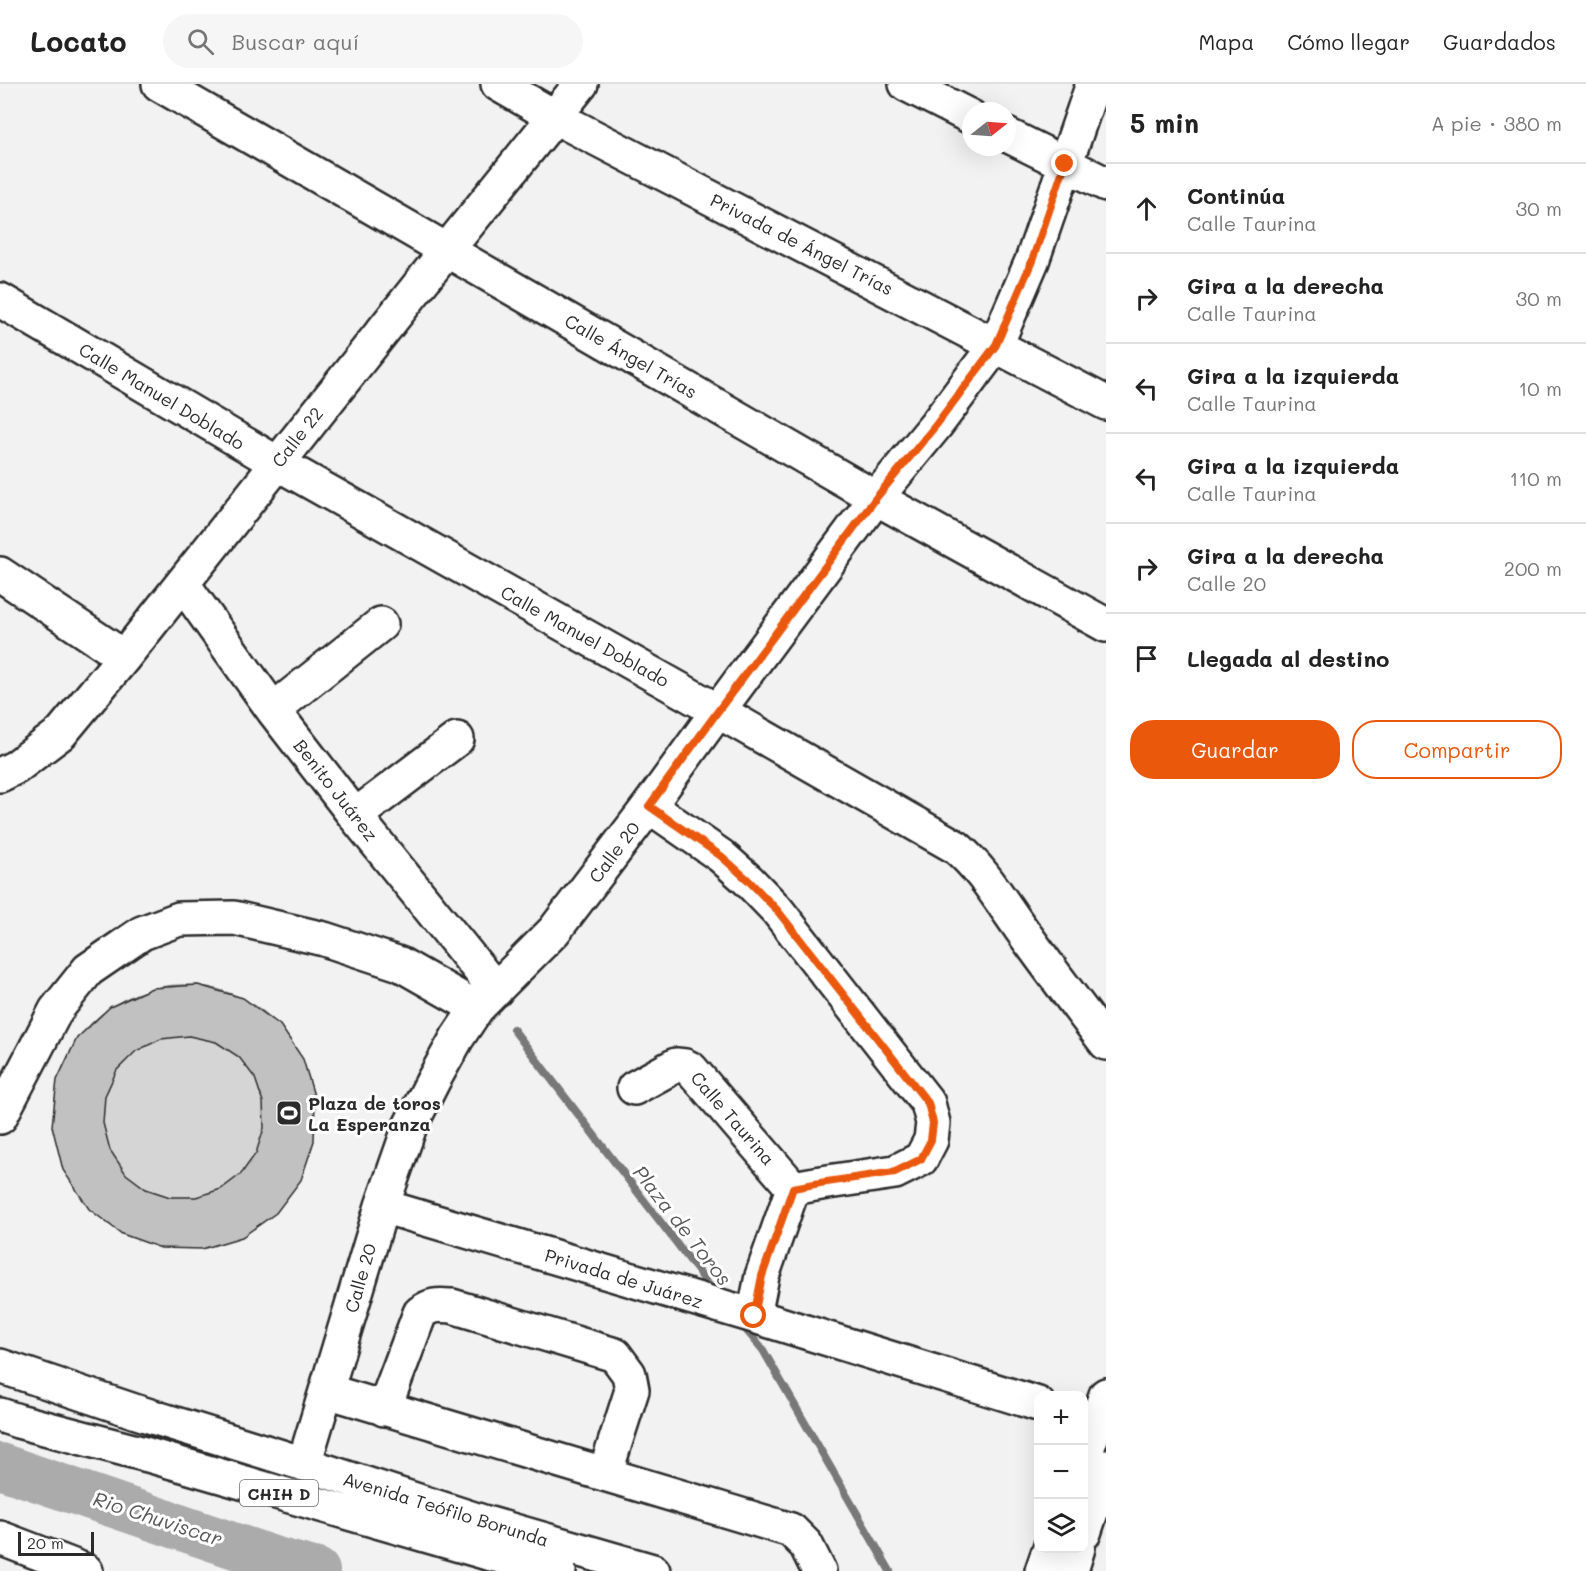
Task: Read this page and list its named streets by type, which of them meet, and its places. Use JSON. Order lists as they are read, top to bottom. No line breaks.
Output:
{"streets":{"street":["Privada de Ángel Trías","Calle Ángel Trías","Calle Manuel Doblado","Calle 22","Benito Juárez","Calle 20","Calle Taurina","Privada de Juárez","CHIH D","Avenida Teófilo Borunda"]},"crossings":[["Privada de Ángel Trías","Calle 22"],["Privada de Ángel Trías","Calle 20"],["Calle Ángel Trías","Calle 22"],["Calle Ángel Trías","Calle 20"],["Calle Manuel Doblado","Calle 22"],["Calle Manuel Doblado","Calle 20"],["Calle 22","Benito Juárez"],["Benito Juárez","Calle 20"],["Calle 20","Privada de Juárez"],["Calle 20","Avenida Teófilo Borunda"]],"water":["Plaza de Toros","Rio Chuviscar"],"places":{"sports":["Plaza de toros La Esperanza"]},"scale_bar":"20 m","north":"right","page":{"header":"Locato","search":"Buscar aquí","nav":["Mapa","Cómo llegar","Guardados"],"heading":["5 min","A pie · 380 m"],"list":[["Continúa","Calle Taurina","30 m"],["Gira a la derecha","Calle Taurina","30 m"],["Gira a la izquierda","Calle Taurina","10 m"],["Gira a la izquierda","Calle Taurina","110 m"],["Gira a la derecha","Calle 20","200 m"],"Llegada al destino"],"buttons":["Guardar","Compartir"],"map_buttons":["+","−"],"scale":"20 m"}}
